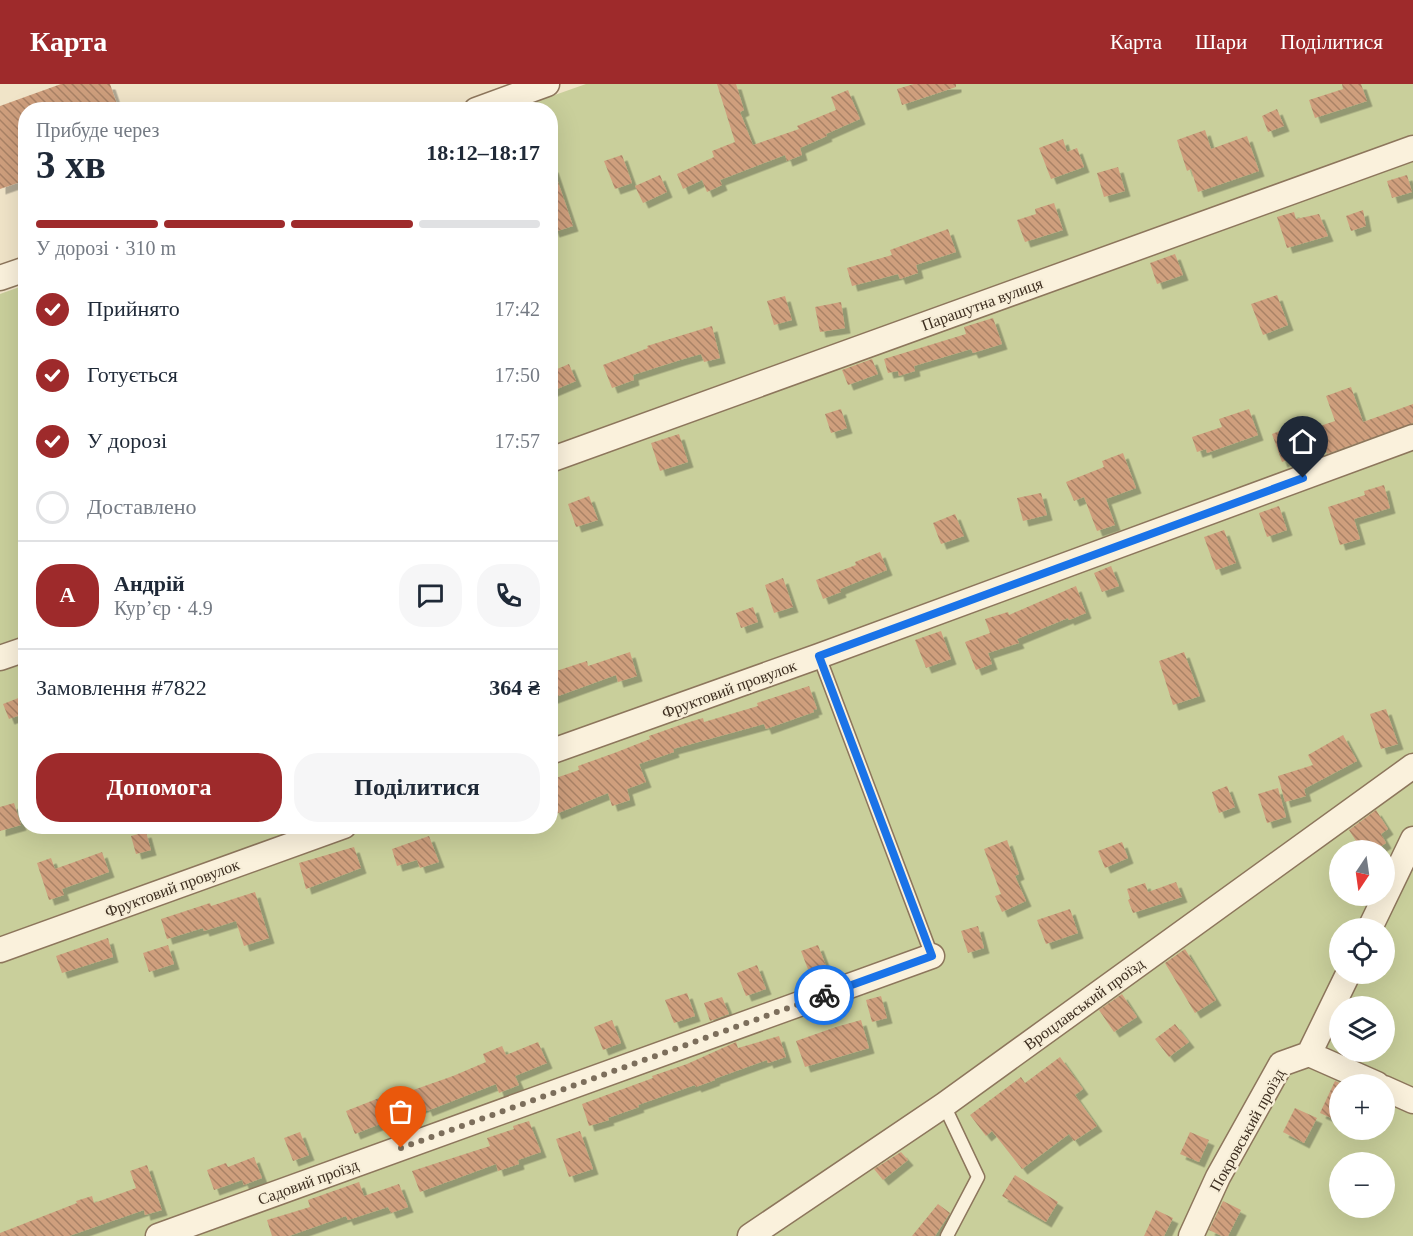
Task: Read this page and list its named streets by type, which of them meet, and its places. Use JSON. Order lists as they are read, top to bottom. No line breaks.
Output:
{"streets":{"street":["Парашутна вулиця","Фруктовий провулок","Вроцлавський проїзд","Покровський проїзд","Садовий проїзд"]},"north":"bottom","page":{"header":"Карта","nav":["Карта","Шари","Поділитися"],"heading":["3 хв","Прибуде через","18:12–18:17"],"panel":["Андрій","Кур’єр · 4.9","Замовлення #7822","364 ₴"],"bar":"У дорозі · 310 m","list":[["Прийнято","17:42"],["Готується","17:50"],["У дорозі","17:57"],"Доставлено"],"round":"А","buttons":["Допомога","Поділитися"],"map_buttons":["+","−"]}}
